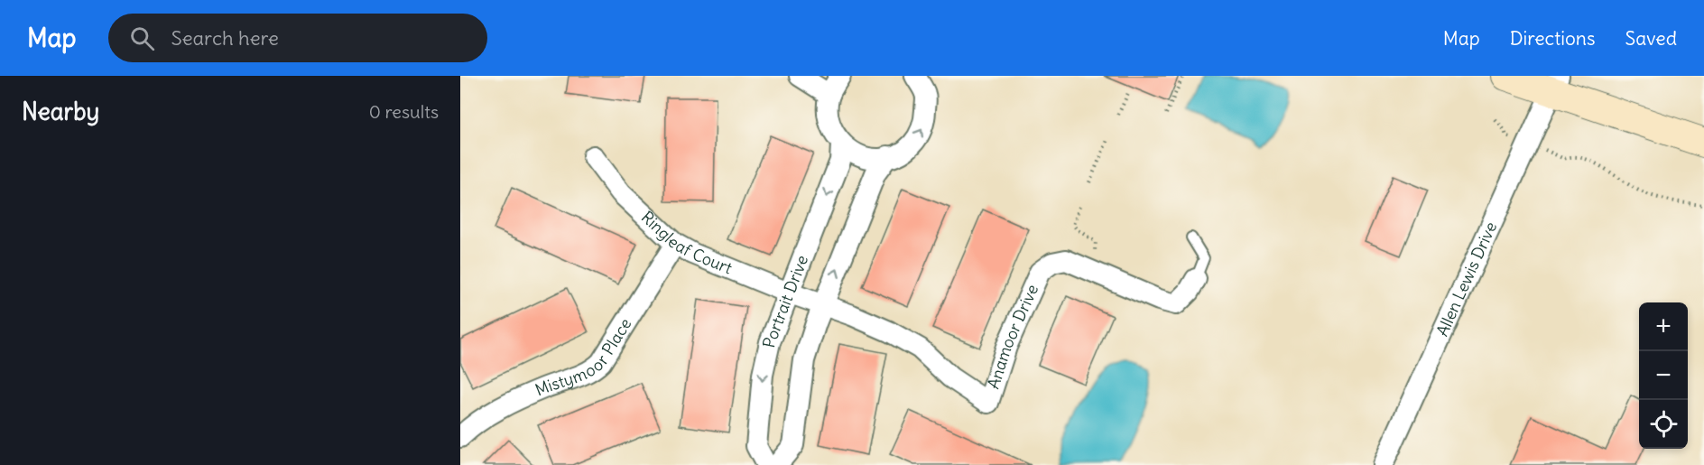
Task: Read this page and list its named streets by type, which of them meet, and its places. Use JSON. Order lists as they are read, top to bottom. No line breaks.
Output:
{"streets":{"street":["Ringleaf Court","Allen Lewis Drive","Portrait Drive","Anamoor Drive","Mistymoor Place"]},"crossings":[["Ringleaf Court","Portrait Drive"],["Ringleaf Court","Anamoor Drive"],["Ringleaf Court","Mistymoor Place"],["Portrait Drive","Anamoor Drive"]],"page":{"header":"Map","search":"Search here","nav":["Map","Directions","Saved"],"heading":["Nearby","0 results"],"map_buttons":["+","−"]}}
